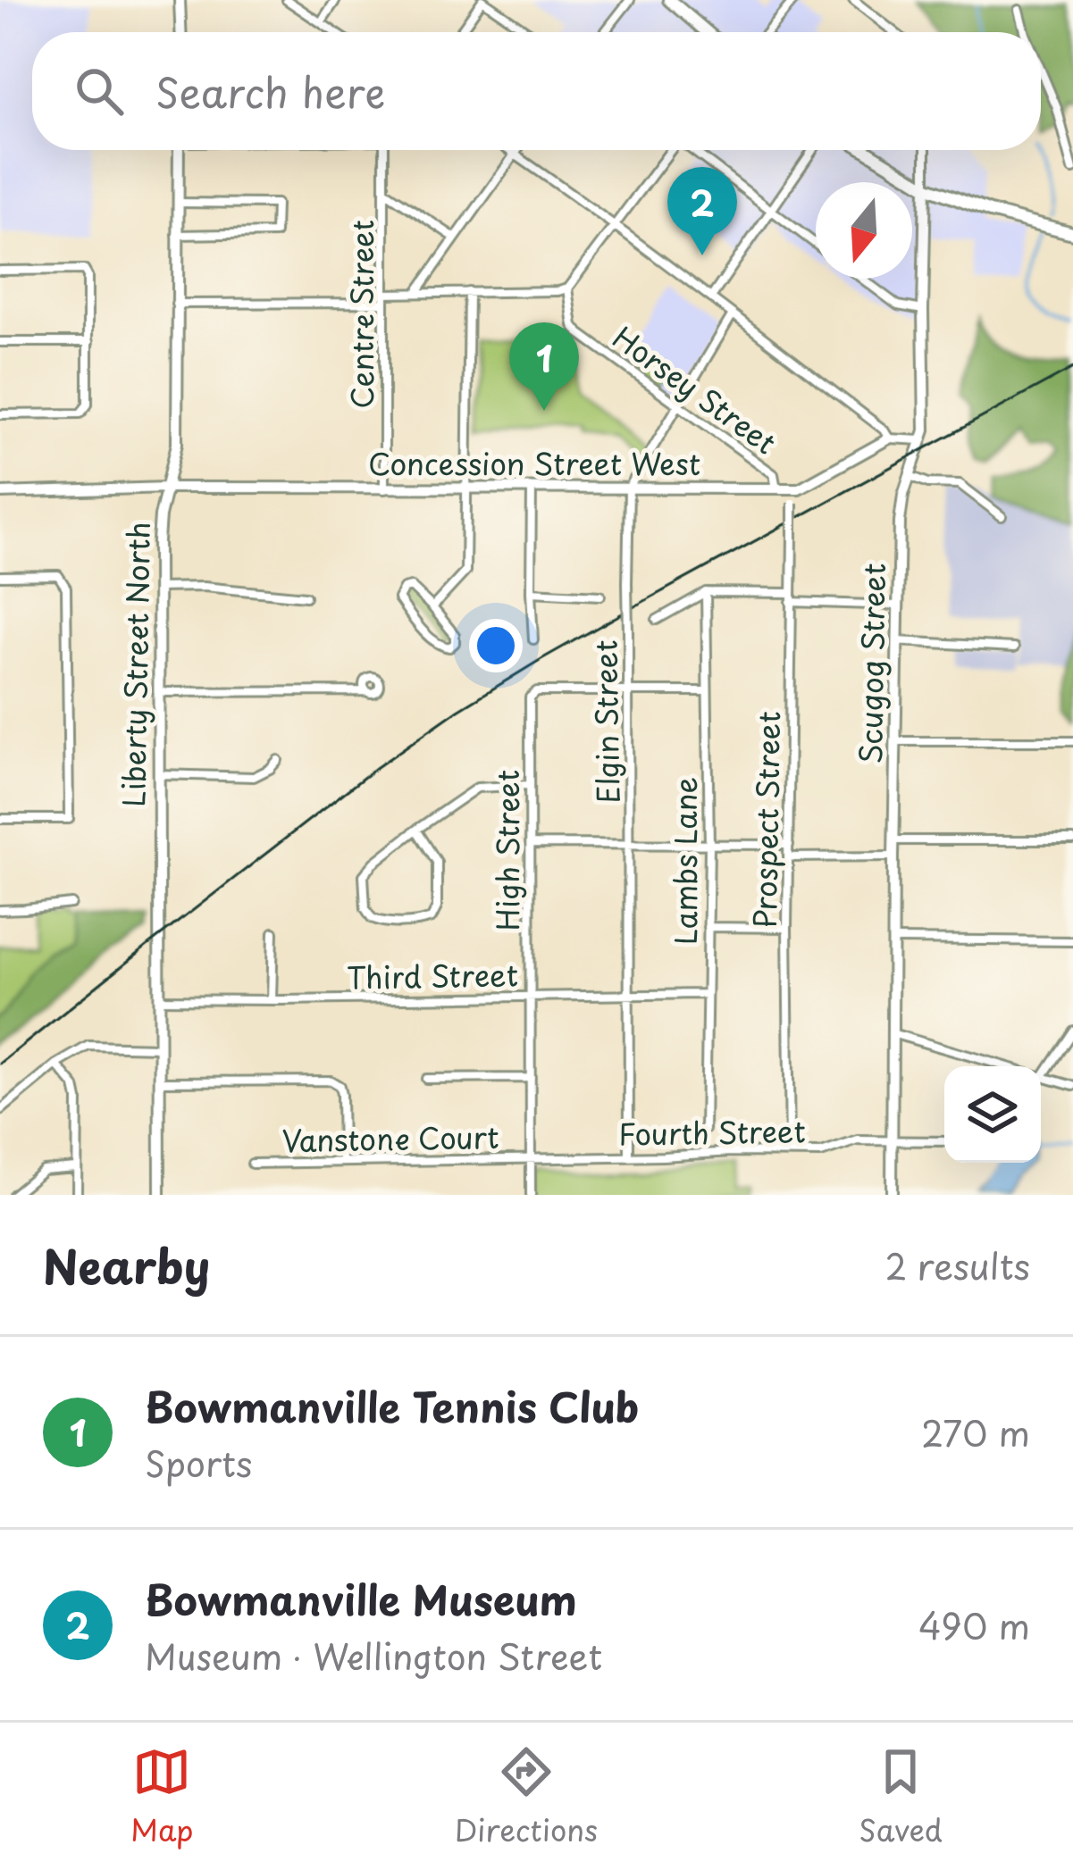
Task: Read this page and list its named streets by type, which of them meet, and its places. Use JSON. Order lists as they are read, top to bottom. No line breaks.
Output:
{"streets":{"street":["Centre Street","Horsey Street","Concession Street West","Scugog Street","Liberty Street North","Elgin Street","Prospect Street","High Street","Lambs Lane","Third Street","Fourth Street","Vanstone Court"]},"crossings":[["Centre Street","Concession Street West"],["Horsey Street","Concession Street West"],["Concession Street West","Liberty Street North"],["Concession Street West","Elgin Street"],["Concession Street West","Prospect Street"],["Scugog Street","Fourth Street"],["Liberty Street North","Third Street"],["Elgin Street","High Street"],["Elgin Street","Third Street"],["Elgin Street","Fourth Street"],["Prospect Street","Fourth Street"],["High Street","Third Street"],["High Street","Fourth Street"],["High Street","Vanstone Court"],["Lambs Lane","Third Street"],["Fourth Street","Vanstone Court"]],"north":"bottom","page":{"search":"Search here","pins":["2","1"],"heading":["Nearby","2 results"],"list":[{"mark":"1","name":"Bowmanville Tennis Club","note":"Sports","value":"270 m"},{"mark":"2","name":"Bowmanville Museum","note":"Museum · Wellington Street","value":"490 m"}],"nav":["Map","Directions","Saved"]}}
